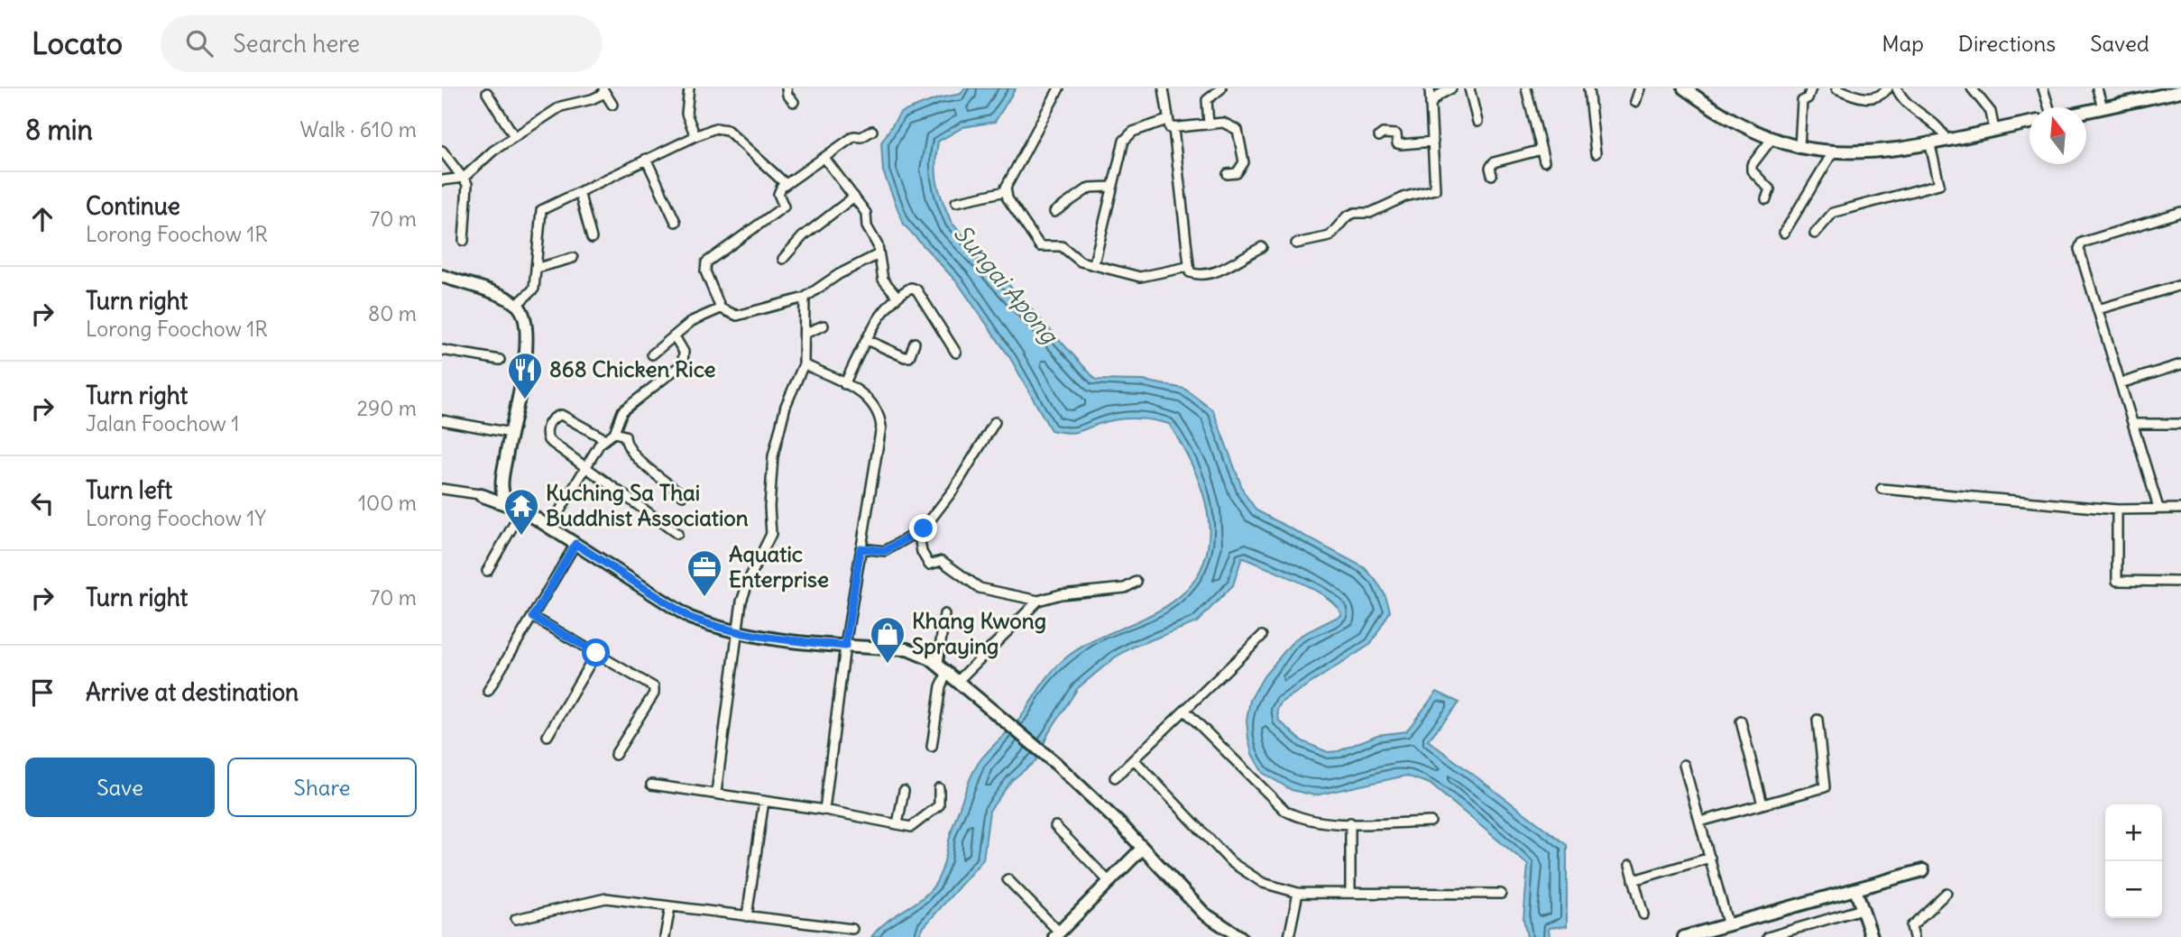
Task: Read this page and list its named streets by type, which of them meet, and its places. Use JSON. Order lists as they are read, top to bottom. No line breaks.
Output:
{"water":["Sungai Apong"],"places":{"restaurant":["868 Chicken Rice"],"temple":["Kuching Sa Thai Buddhist Association"],"office":["Aquatic Enterprise"],"shop":["Khang Kwong Spraying"]},"north":"top","page":{"header":"Locato","search":"Search here","nav":["Map","Directions","Saved"],"heading":["8 min","Walk · 610 m"],"list":[["Continue","Lorong Foochow 1R","70 m"],["Turn right","Lorong Foochow 1R","80 m"],["Turn right","Jalan Foochow 1","290 m"],["Turn left","Lorong Foochow 1Y","100 m"],["Turn right","70 m"],"Arrive at destination"],"buttons":["Save","Share"],"map_buttons":["+","−"]}}
